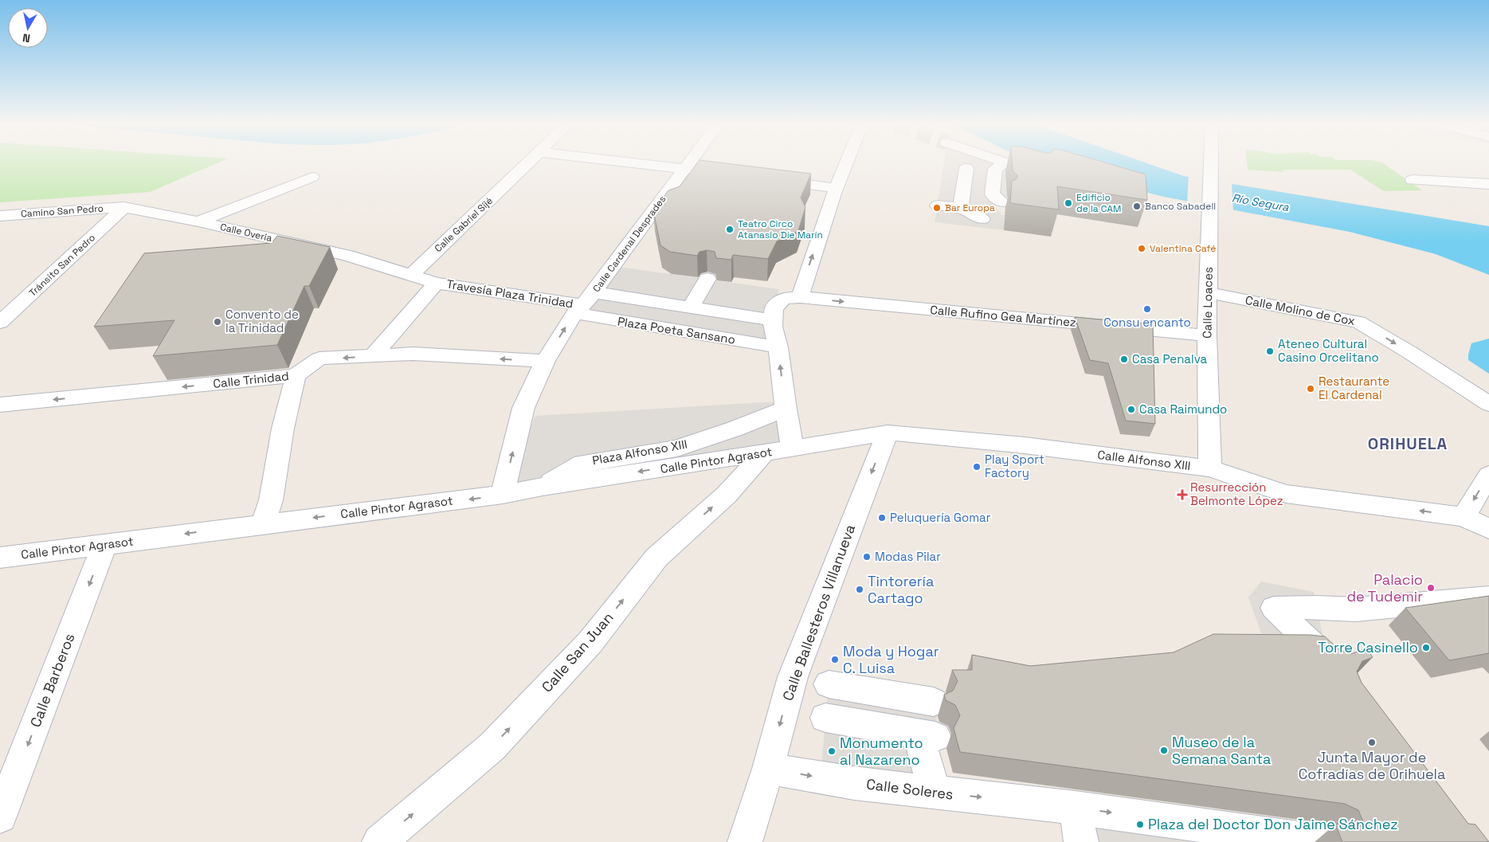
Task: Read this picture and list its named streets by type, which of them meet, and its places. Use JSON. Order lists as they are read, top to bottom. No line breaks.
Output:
{"streets":{"street":["Camino San Pedro","Calle Gabriel Sijé","Calle Overía","Calle Cardenal Desprades","Tránsito San Pedro","Travesía Plaza Trinidad","Calle Loaces","Calle Molino de Cox","Calle Rufino Gea Martínez","Plaza Poeta Sansano","Calle Trinidad","Plaza Alfonso XIII","Calle Pintor Agrasot","Calle Alfonso XIII","Calle Ballesteros Villanueva","Calle San Juan","Calle Barberos","Calle Soleres"]},"crossings":[["Camino San Pedro","Calle Overía"],["Camino San Pedro","Tránsito San Pedro"],["Calle Gabriel Sijé","Calle Overía"],["Calle Overía","Tránsito San Pedro"],["Calle Overía","Travesía Plaza Trinidad"],["Calle Cardenal Desprades","Travesía Plaza Trinidad"],["Calle Cardenal Desprades","Plaza Poeta Sansano"],["Calle Cardenal Desprades","Calle Trinidad"],["Calle Cardenal Desprades","Calle Pintor Agrasot"],["Travesía Plaza Trinidad","Plaza Poeta Sansano"],["Calle Loaces","Calle Molino de Cox"],["Calle Loaces","Calle Rufino Gea Martínez"],["Calle Loaces","Calle Alfonso XIII"],["Calle Rufino Gea Martínez","Plaza Poeta Sansano"],["Plaza Alfonso XIII","Calle Pintor Agrasot"],["Calle Pintor Agrasot","Calle Alfonso XIII"],["Calle Pintor Agrasot","Calle San Juan"],["Calle Pintor Agrasot","Calle Barberos"],["Calle Alfonso XIII","Calle Ballesteros Villanueva"],["Calle Ballesteros Villanueva","Calle Soleres"]],"one_way":["Calle Molino de Cox","Calle Rufino Gea Martínez","Calle Trinidad","Calle Pintor Agrasot","Calle Alfonso XIII","Calle Ballesteros Villanueva","Calle San Juan","Calle Barberos"],"districts":["ORIHUELA"],"water":["Río Segura"],"places":{"other":["Edificio de la CAM","Banco Sabadell","Bar Europa","Teatro Circo Atanasio Díe Marín","Valentina Café","Consu encanto","Convento de la Trinidad","Ateneo Cultural Casino Orcelitano","Casa Penalva","Restaurante El Cardenal","Casa Raimundo","Play Sport Factory","Peluquería Gomar","Modas Pilar","Palacio de Tudemir","Tintorería Cartago","Torre Casinello","Moda y Hogar C. Luisa","Junta Mayor de Cofradías de Orihuela","Museo de la Semana Santa","Monumento al Nazareno","Plaza del Doctor Don Jaime Sánchez"],"health":["Resurrección Belmonte López"]},"north":"bottom"}
